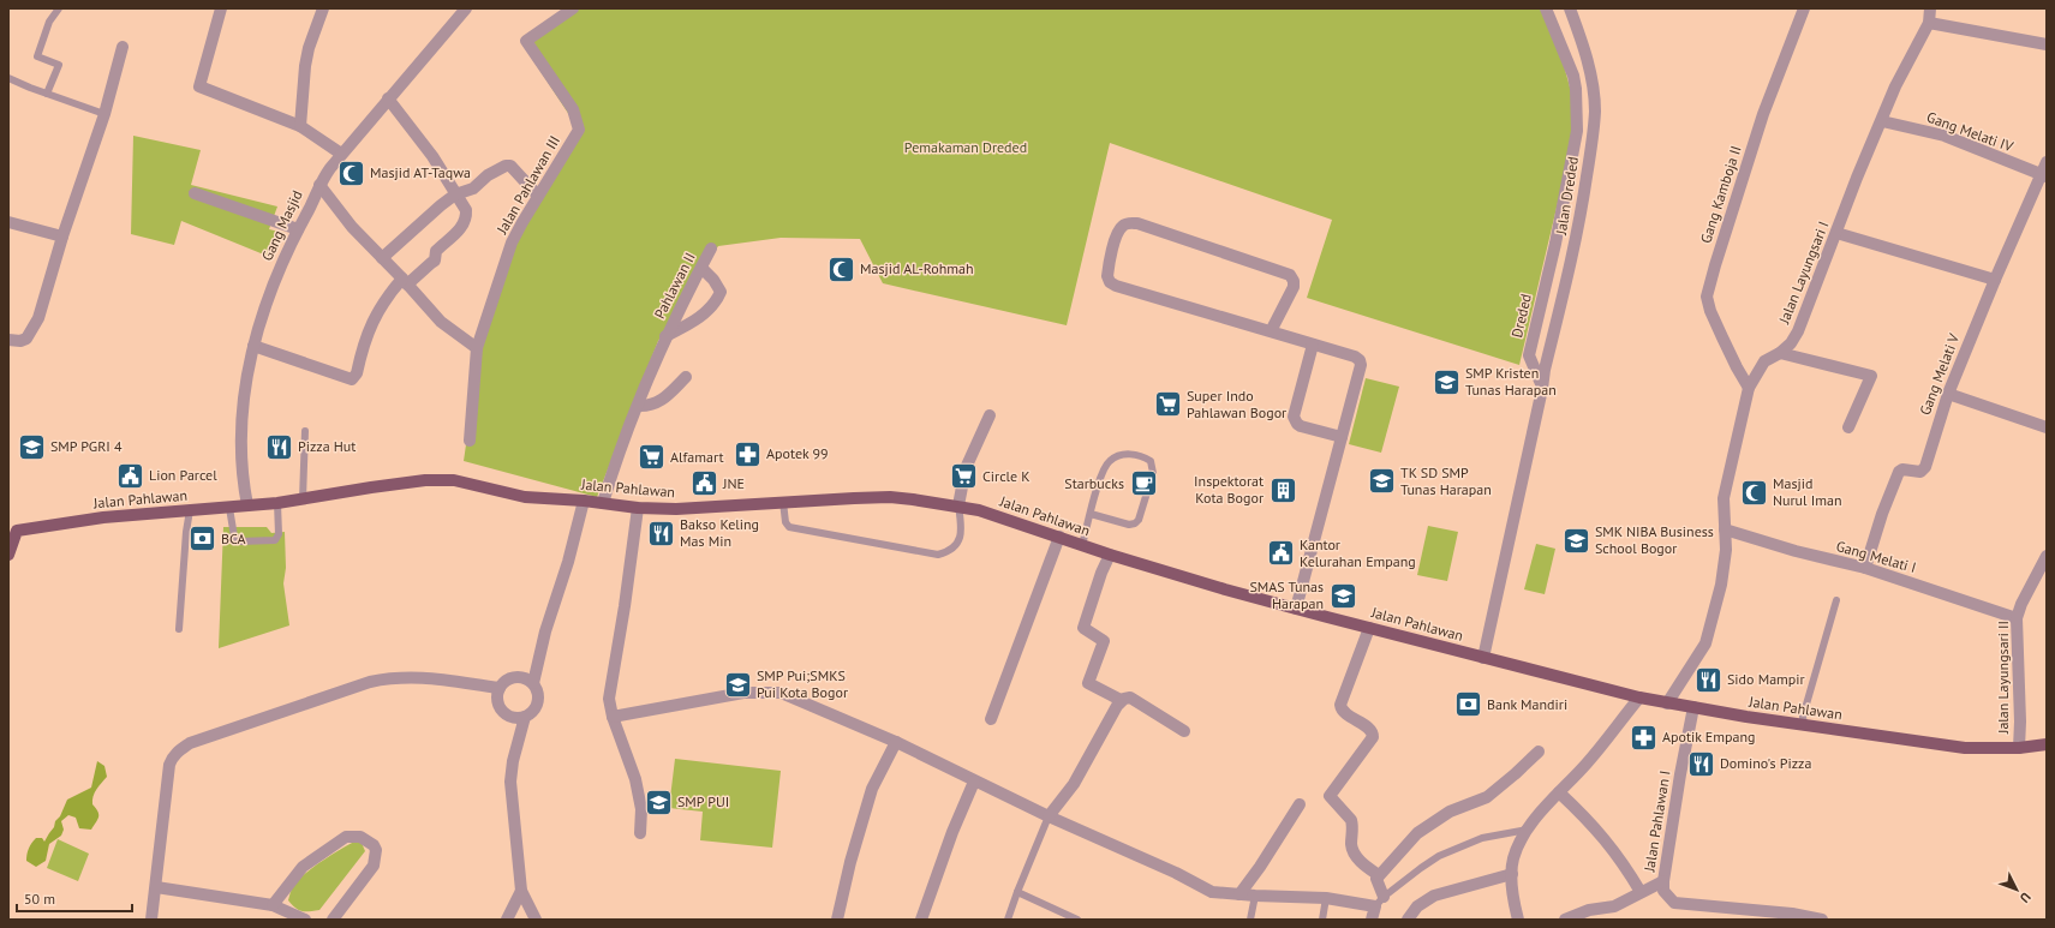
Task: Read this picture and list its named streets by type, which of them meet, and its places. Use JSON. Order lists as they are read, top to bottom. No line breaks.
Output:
{"streets":{"main road":["Jalan Pahlawan"],"street":["Gang Melati IV","Jalan Pahlawan III","Gang Kamboja II","Jalan Dreded","Gang Masjid","Jalan Layungsari I","Pahlawan II","Dreded","Gang Melati V","Gang Melati I","Jalan Layungsari II","Jalan Pahlawan I"]},"crossings":[["Gang Melati IV","Jalan Layungsari I"],["Gang Melati IV","Gang Melati V"],["Gang Kamboja II","Jalan Layungsari I"],["Jalan Dreded","Dreded"],["Gang Masjid","Jalan Pahlawan"],["Jalan Layungsari I","Jalan Pahlawan"],["Jalan Layungsari I","Gang Melati I"],["Pahlawan II","Jalan Pahlawan"],["Gang Melati V","Gang Melati I"],["Jalan Pahlawan","Jalan Layungsari II"],["Jalan Pahlawan","Jalan Pahlawan I"],["Gang Melati I","Jalan Layungsari II"]],"parks":["Pemakaman Dreded"],"places":{"mosque":["Masjid AT-Taqwa","Masjid AL-Rohmah","Masjid Nurul Iman"],"school or university":["SMP Kristen Tunas Harapan","SMP PGRI 4","TK SD SMP Tunas Harapan","SMK NIBA Business School Bogor","SMAS Tunas Harapan","SMP Pui;SMKS Pui Kota Bogor","SMP PUI"],"supermarket":["Super Indo Pahlawan Bogor","Alfamart","Circle K"],"restaurant":["Pizza Hut","Bakso Keling Mas Min","Sido Mampir","Domino's Pizza"],"pharmacy":["Apotek 99","Apotik Empang"],"public building":["Lion Parcel","JNE","Kantor Kelurahan Empang"],"cafe":["Starbucks"],"building":["Inspektorat Kota Bogor"],"bank":["BCA","Bank Mandiri"]},"scale_bar":"50 m","north":"bottom right"}
